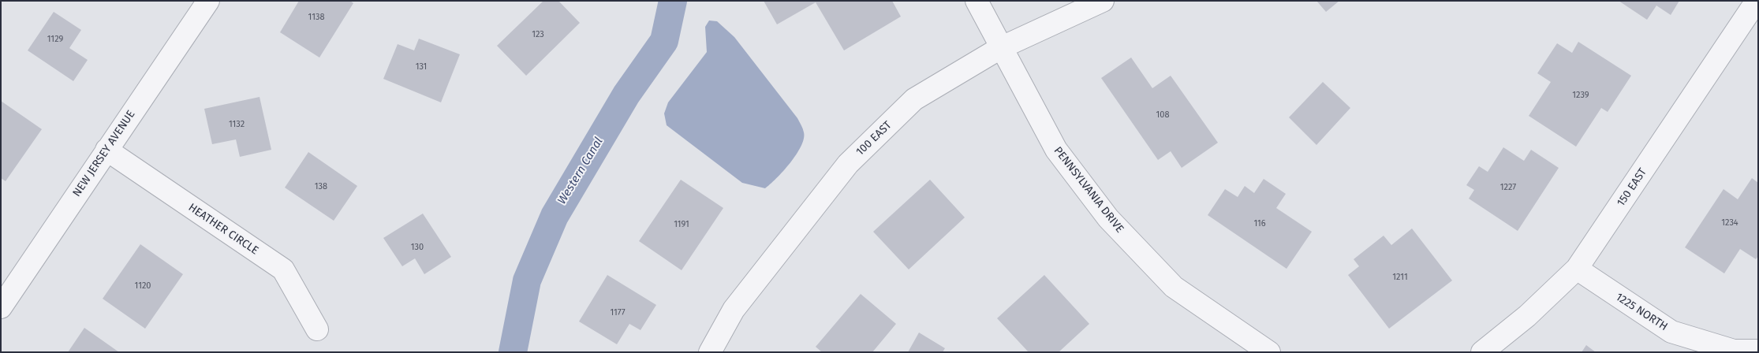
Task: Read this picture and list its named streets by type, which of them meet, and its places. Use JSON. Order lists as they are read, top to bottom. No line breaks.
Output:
{"streets":{"street":["100 EAST","NEW JERSEY AVENUE","150 EAST","PENNSYLVANIA DRIVE","HEATHER CIRCLE","1225 NORTH"]},"crossings":[["100 EAST","PENNSYLVANIA DRIVE"],["NEW JERSEY AVENUE","HEATHER CIRCLE"],["150 EAST","1225 NORTH"]],"water":["Western Canal"],"house_numbers":["1138","123","1129","131","1239","108","1132","138","1227","1234","116","1191","130","1211","1120","1177"]}
